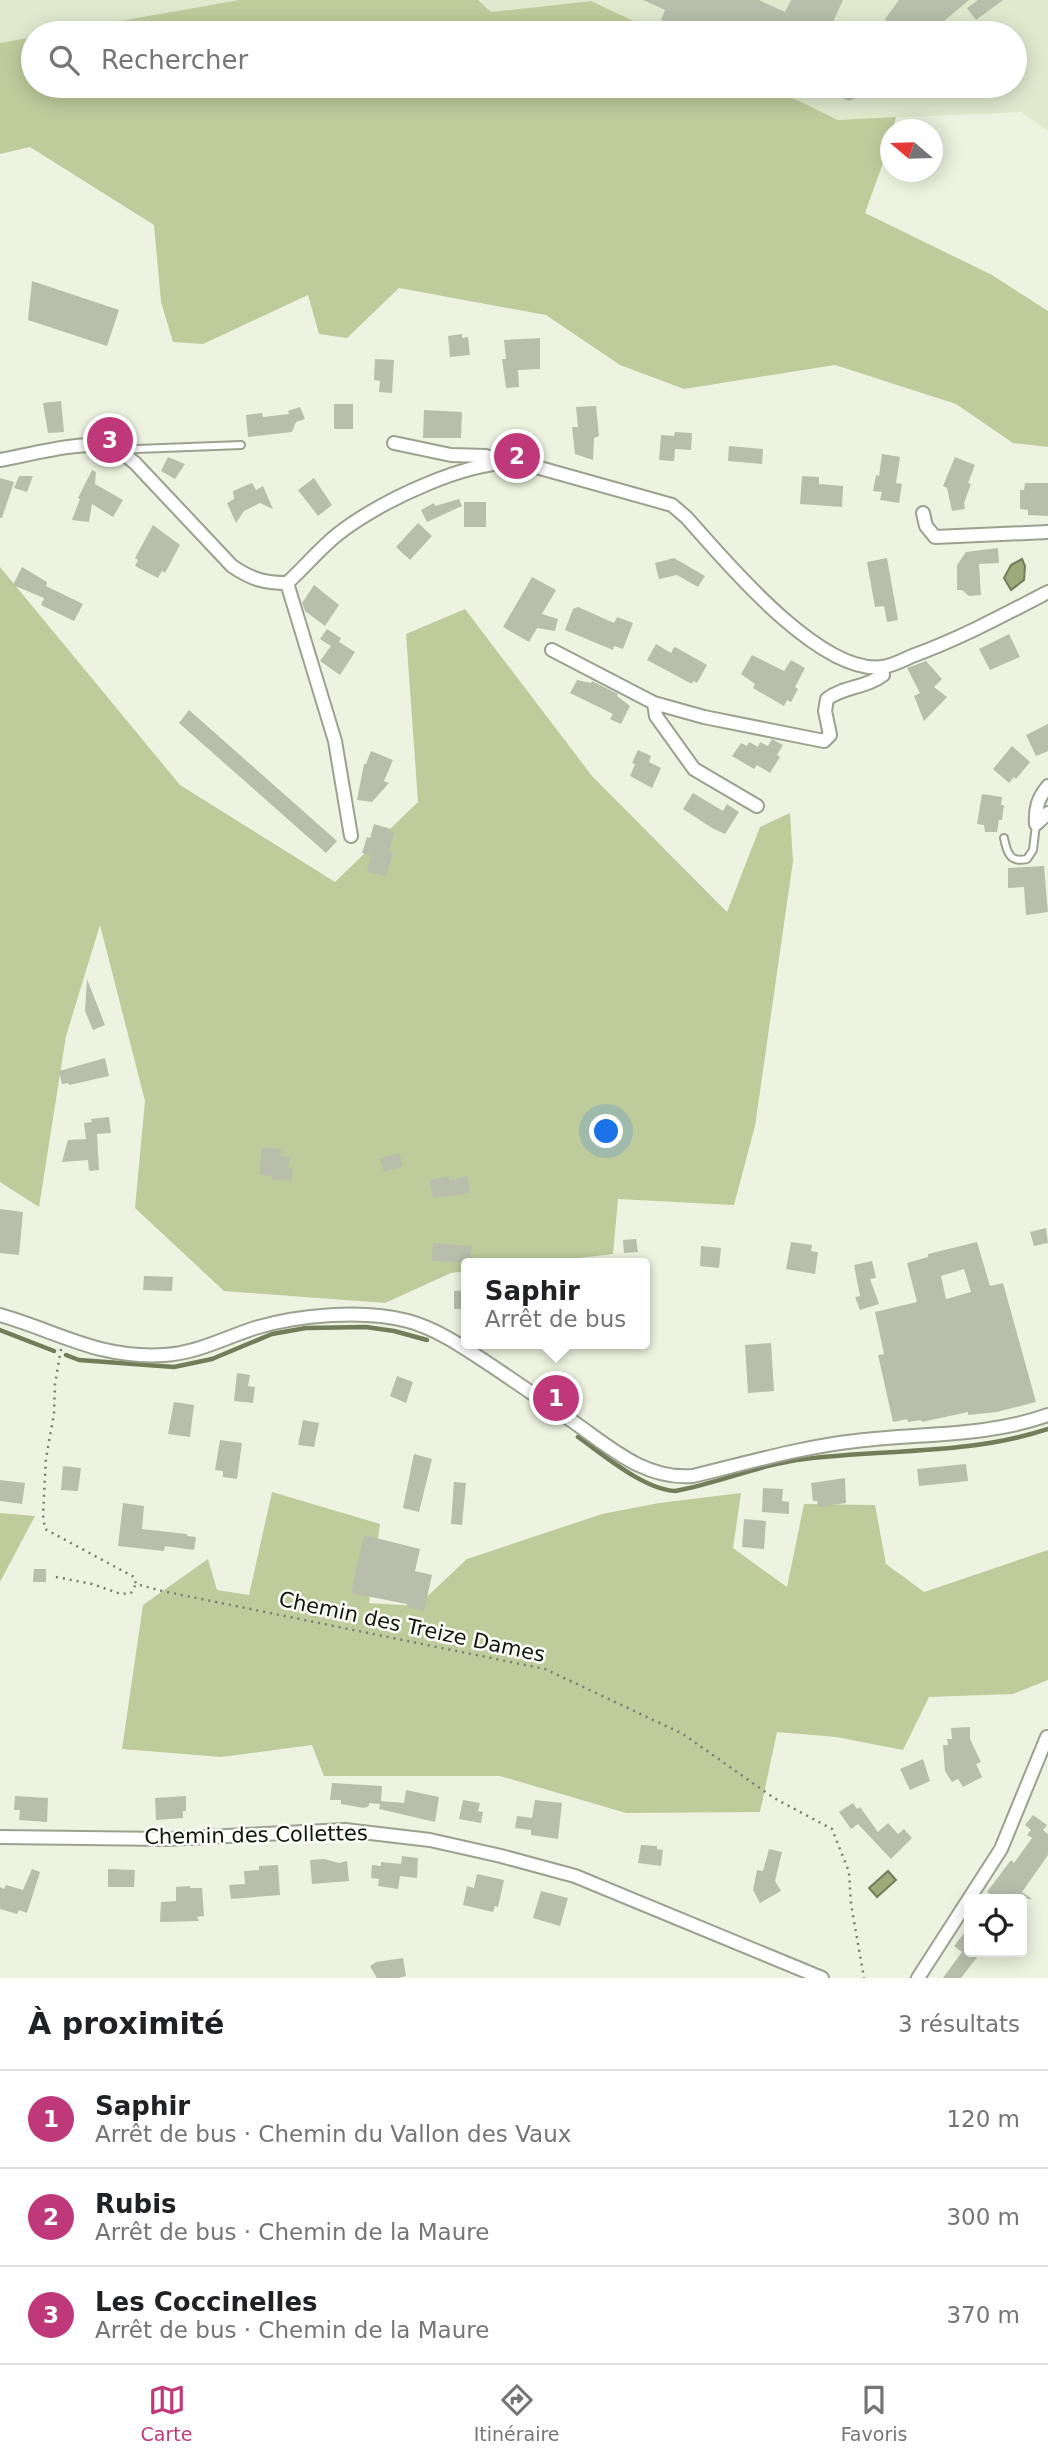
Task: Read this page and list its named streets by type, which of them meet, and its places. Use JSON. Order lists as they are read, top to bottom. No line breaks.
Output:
{"streets":{"street":["Chemin des Collettes"],"path":["Chemin des Treize Dames"]},"north":"left","page":{"search":"Rechercher","pins":["3","2","1"],"popup":["Saphir","Arrêt de bus"],"heading":["À proximité","3 résultats"],"list":[{"mark":"1","name":"Saphir","note":"Arrêt de bus · Chemin du Vallon des Vaux","value":"120 m"},{"mark":"2","name":"Rubis","note":"Arrêt de bus · Chemin de la Maure","value":"300 m"},{"mark":"3","name":"Les Coccinelles","note":"Arrêt de bus · Chemin de la Maure","value":"370 m"}],"nav":["Carte","Itinéraire","Favoris"]}}
